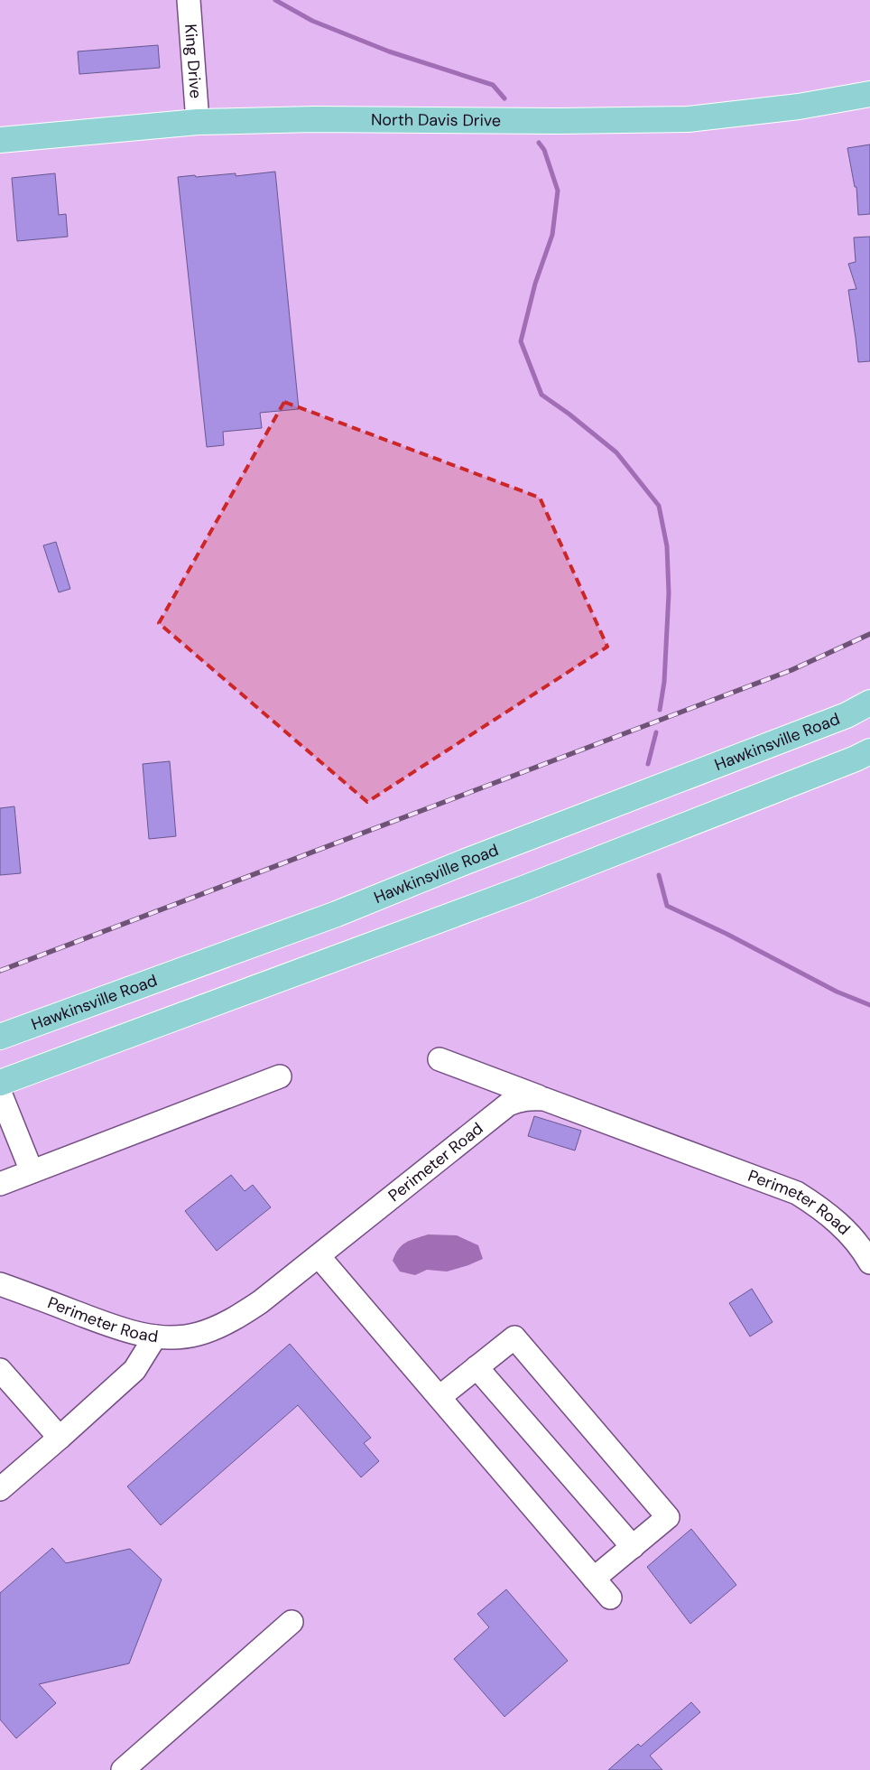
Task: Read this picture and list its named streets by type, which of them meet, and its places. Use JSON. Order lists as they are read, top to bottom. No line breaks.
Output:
{"streets":{"main road":["North Davis Drive","Hawkinsville Road"],"street":["King Drive","Perimeter Road"]},"crossings":[["King Drive","North Davis Drive"]]}
